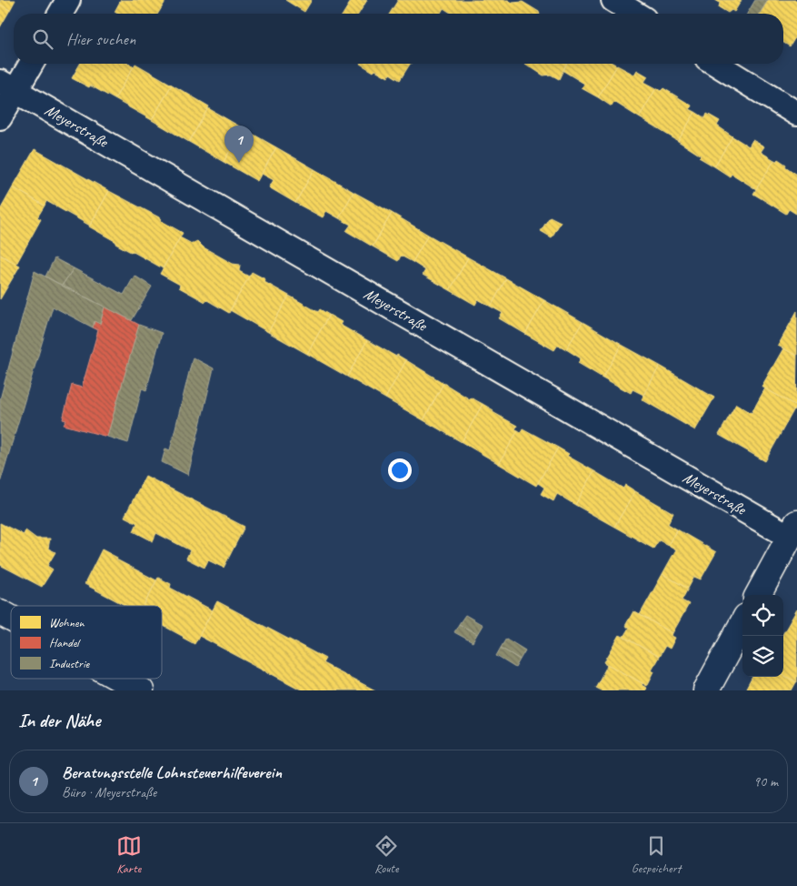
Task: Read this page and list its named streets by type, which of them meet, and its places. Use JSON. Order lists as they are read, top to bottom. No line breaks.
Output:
{"streets":{"street":["Meyerstraße"]},"legend":["Wohnen","Handel","Industrie"],"page":{"search":"Hier suchen","pins":"1","heading":"In der Nähe","list":[{"mark":"1","name":"Beratungsstelle Lohnsteuerhilfeverein","note":"Büro · Meyerstraße","value":"90 m"}],"nav":["Karte","Route","Gespeichert"]}}
